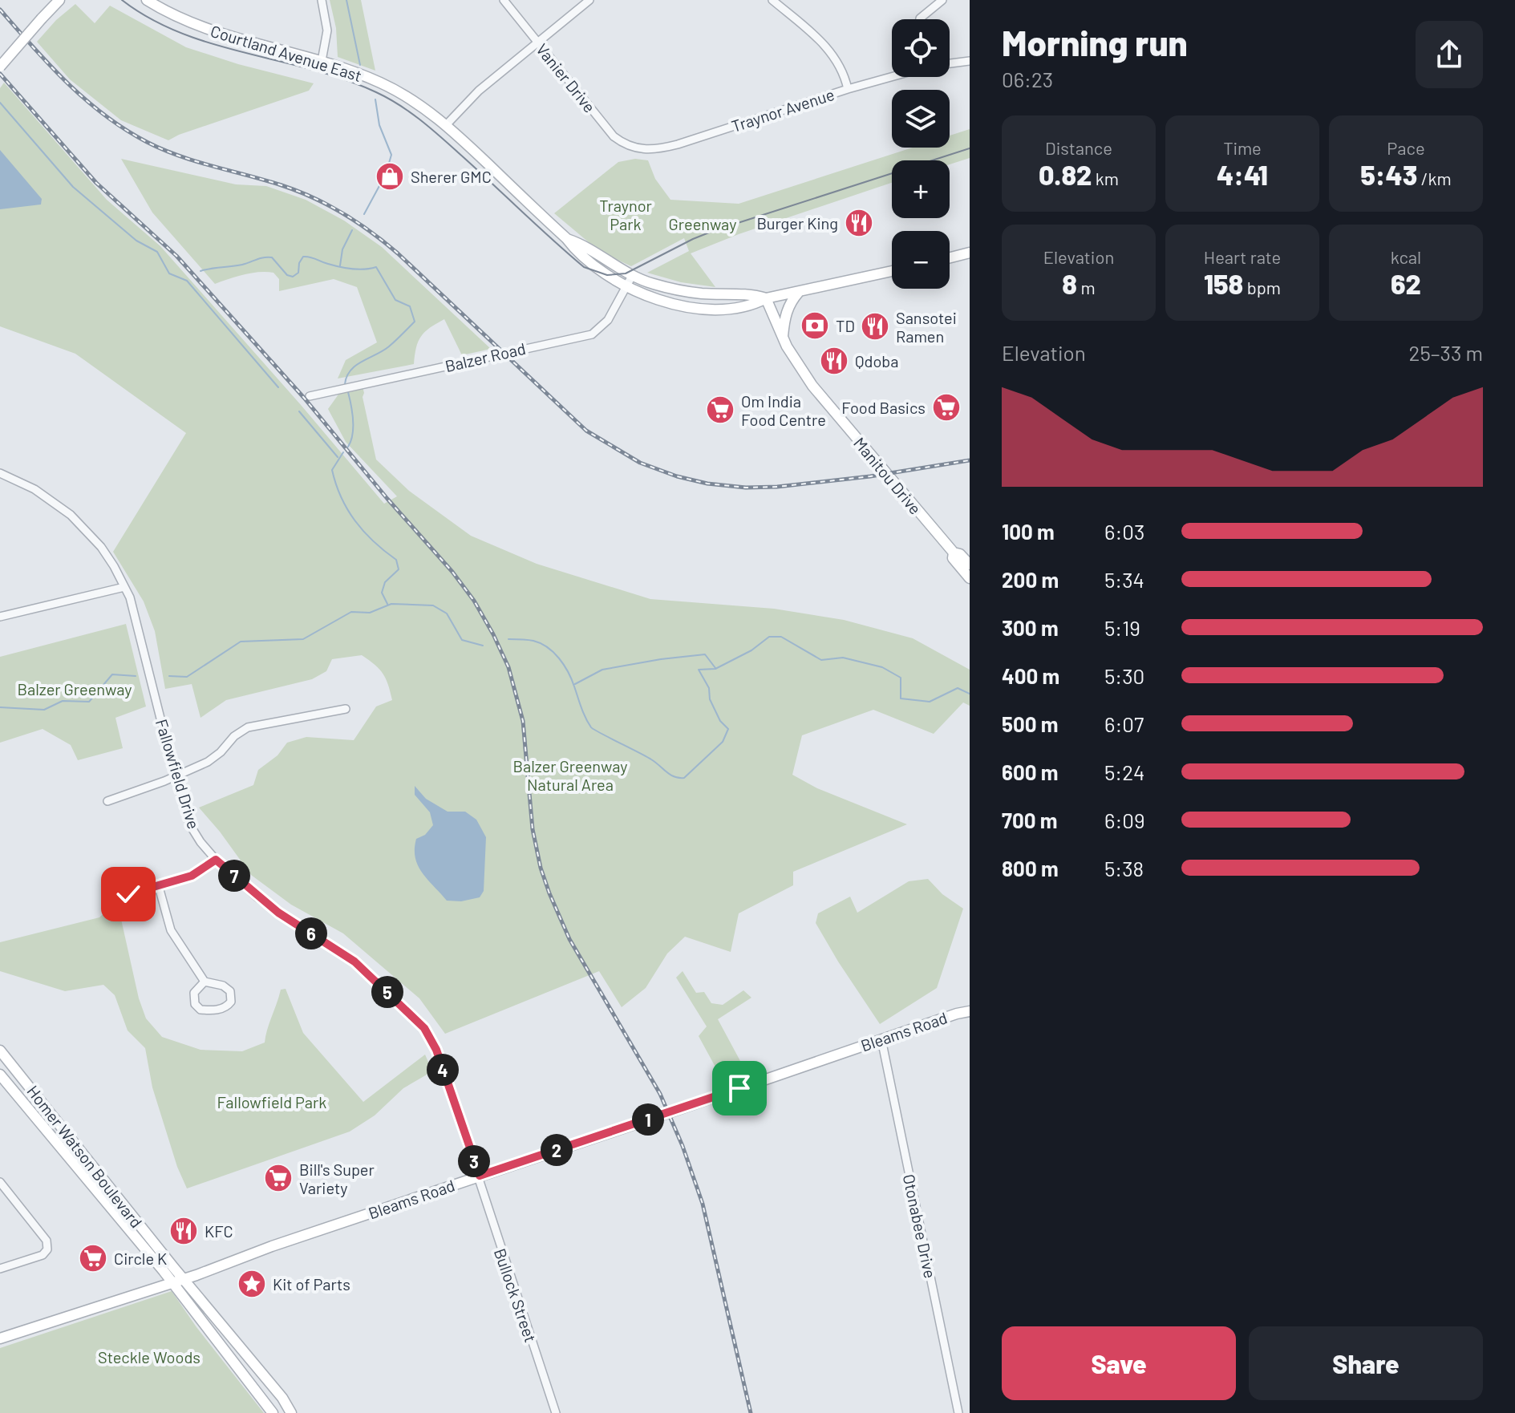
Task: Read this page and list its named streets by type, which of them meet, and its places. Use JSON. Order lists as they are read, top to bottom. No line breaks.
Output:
{"streets":{"main road":["Courtland Avenue East","Manitou Drive","Bleams Road","Homer Watson Boulevard"],"street":["Vanier Drive","Traynor Avenue","Balzer Road","Fallowfield Drive","Otonabee Drive","Bullock Street"]},"crossings":[["Courtland Avenue East","Balzer Road"],["Courtland Avenue East","Manitou Drive"],["Vanier Drive","Traynor Avenue"],["Fallowfield Drive","Bleams Road"],["Fallowfield Drive","Bullock Street"],["Bleams Road","Homer Watson Boulevard"],["Bleams Road","Otonabee Drive"],["Bleams Road","Bullock Street"]],"parks":["Traynor Park","Greenway","Balzer Greenway","Balzer Greenway Natural Area","Fallowfield Park","Steckle Woods"],"places":{"shop":["Sherer GMC"],"restaurant":["Burger King","Sansotei Ramen","Qdoba","KFC"],"bank":["TD"],"supermarket":["Food Basics","Om India Food Centre","Bill's Super Variety","Circle K"],"place":["Kit of Parts"]},"page":{"heading":["Morning run","06:23"],"map_buttons":["+","−"],"stats":[["Distance","0.82 km"],["Time","4:41"],["Pace","5:43 /km"],["Elevation","8 m"],["Heart rate","158 bpm"],["kcal","62"]],"chart":["Elevation","25–33 m"],"list":[{"name":"100 m","note":"6:03"},{"name":"200 m","note":"5:34"},{"name":"300 m","note":"5:19"},{"name":"400 m","note":"5:30"},{"name":"500 m","note":"6:07"},{"name":"600 m","note":"5:24"},{"name":"700 m","note":"6:09"},{"name":"800 m","note":"5:38"}],"pins":["7","6","5","4","1","2","3"],"buttons":["Save","Share"]}}
